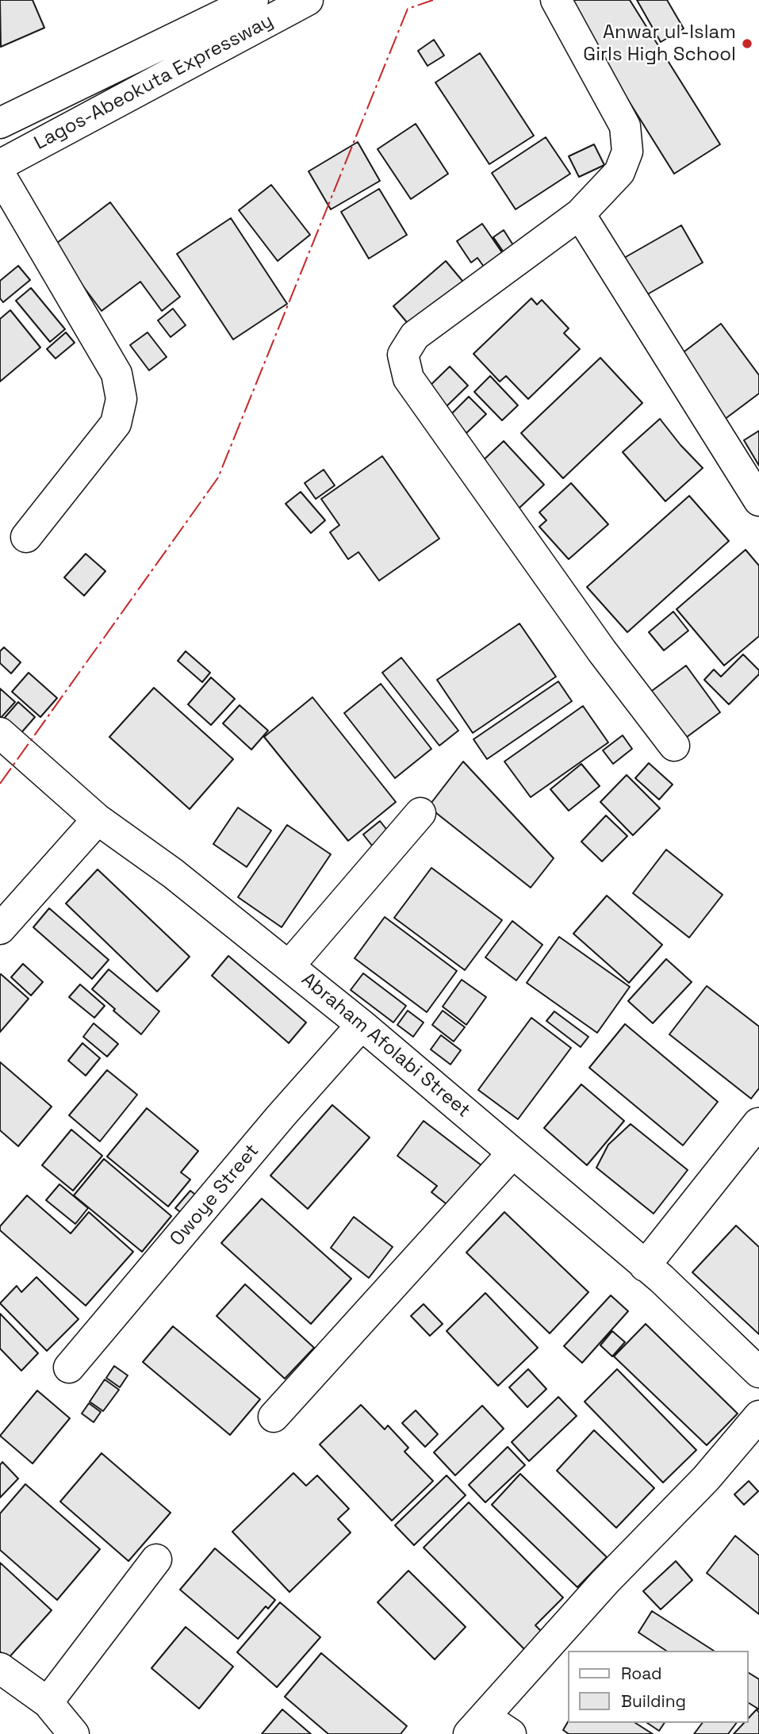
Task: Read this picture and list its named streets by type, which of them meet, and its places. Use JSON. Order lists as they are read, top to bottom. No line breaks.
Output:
{"streets":{"main road":["Lagos-Abeokuta Expressway","Abraham Afolabi Street","Owoye Street"]},"crossings":[["Abraham Afolabi Street","Owoye Street"]],"places":["Anwar ul-Islam Girls High School"],"legend":["Road","Building"]}
